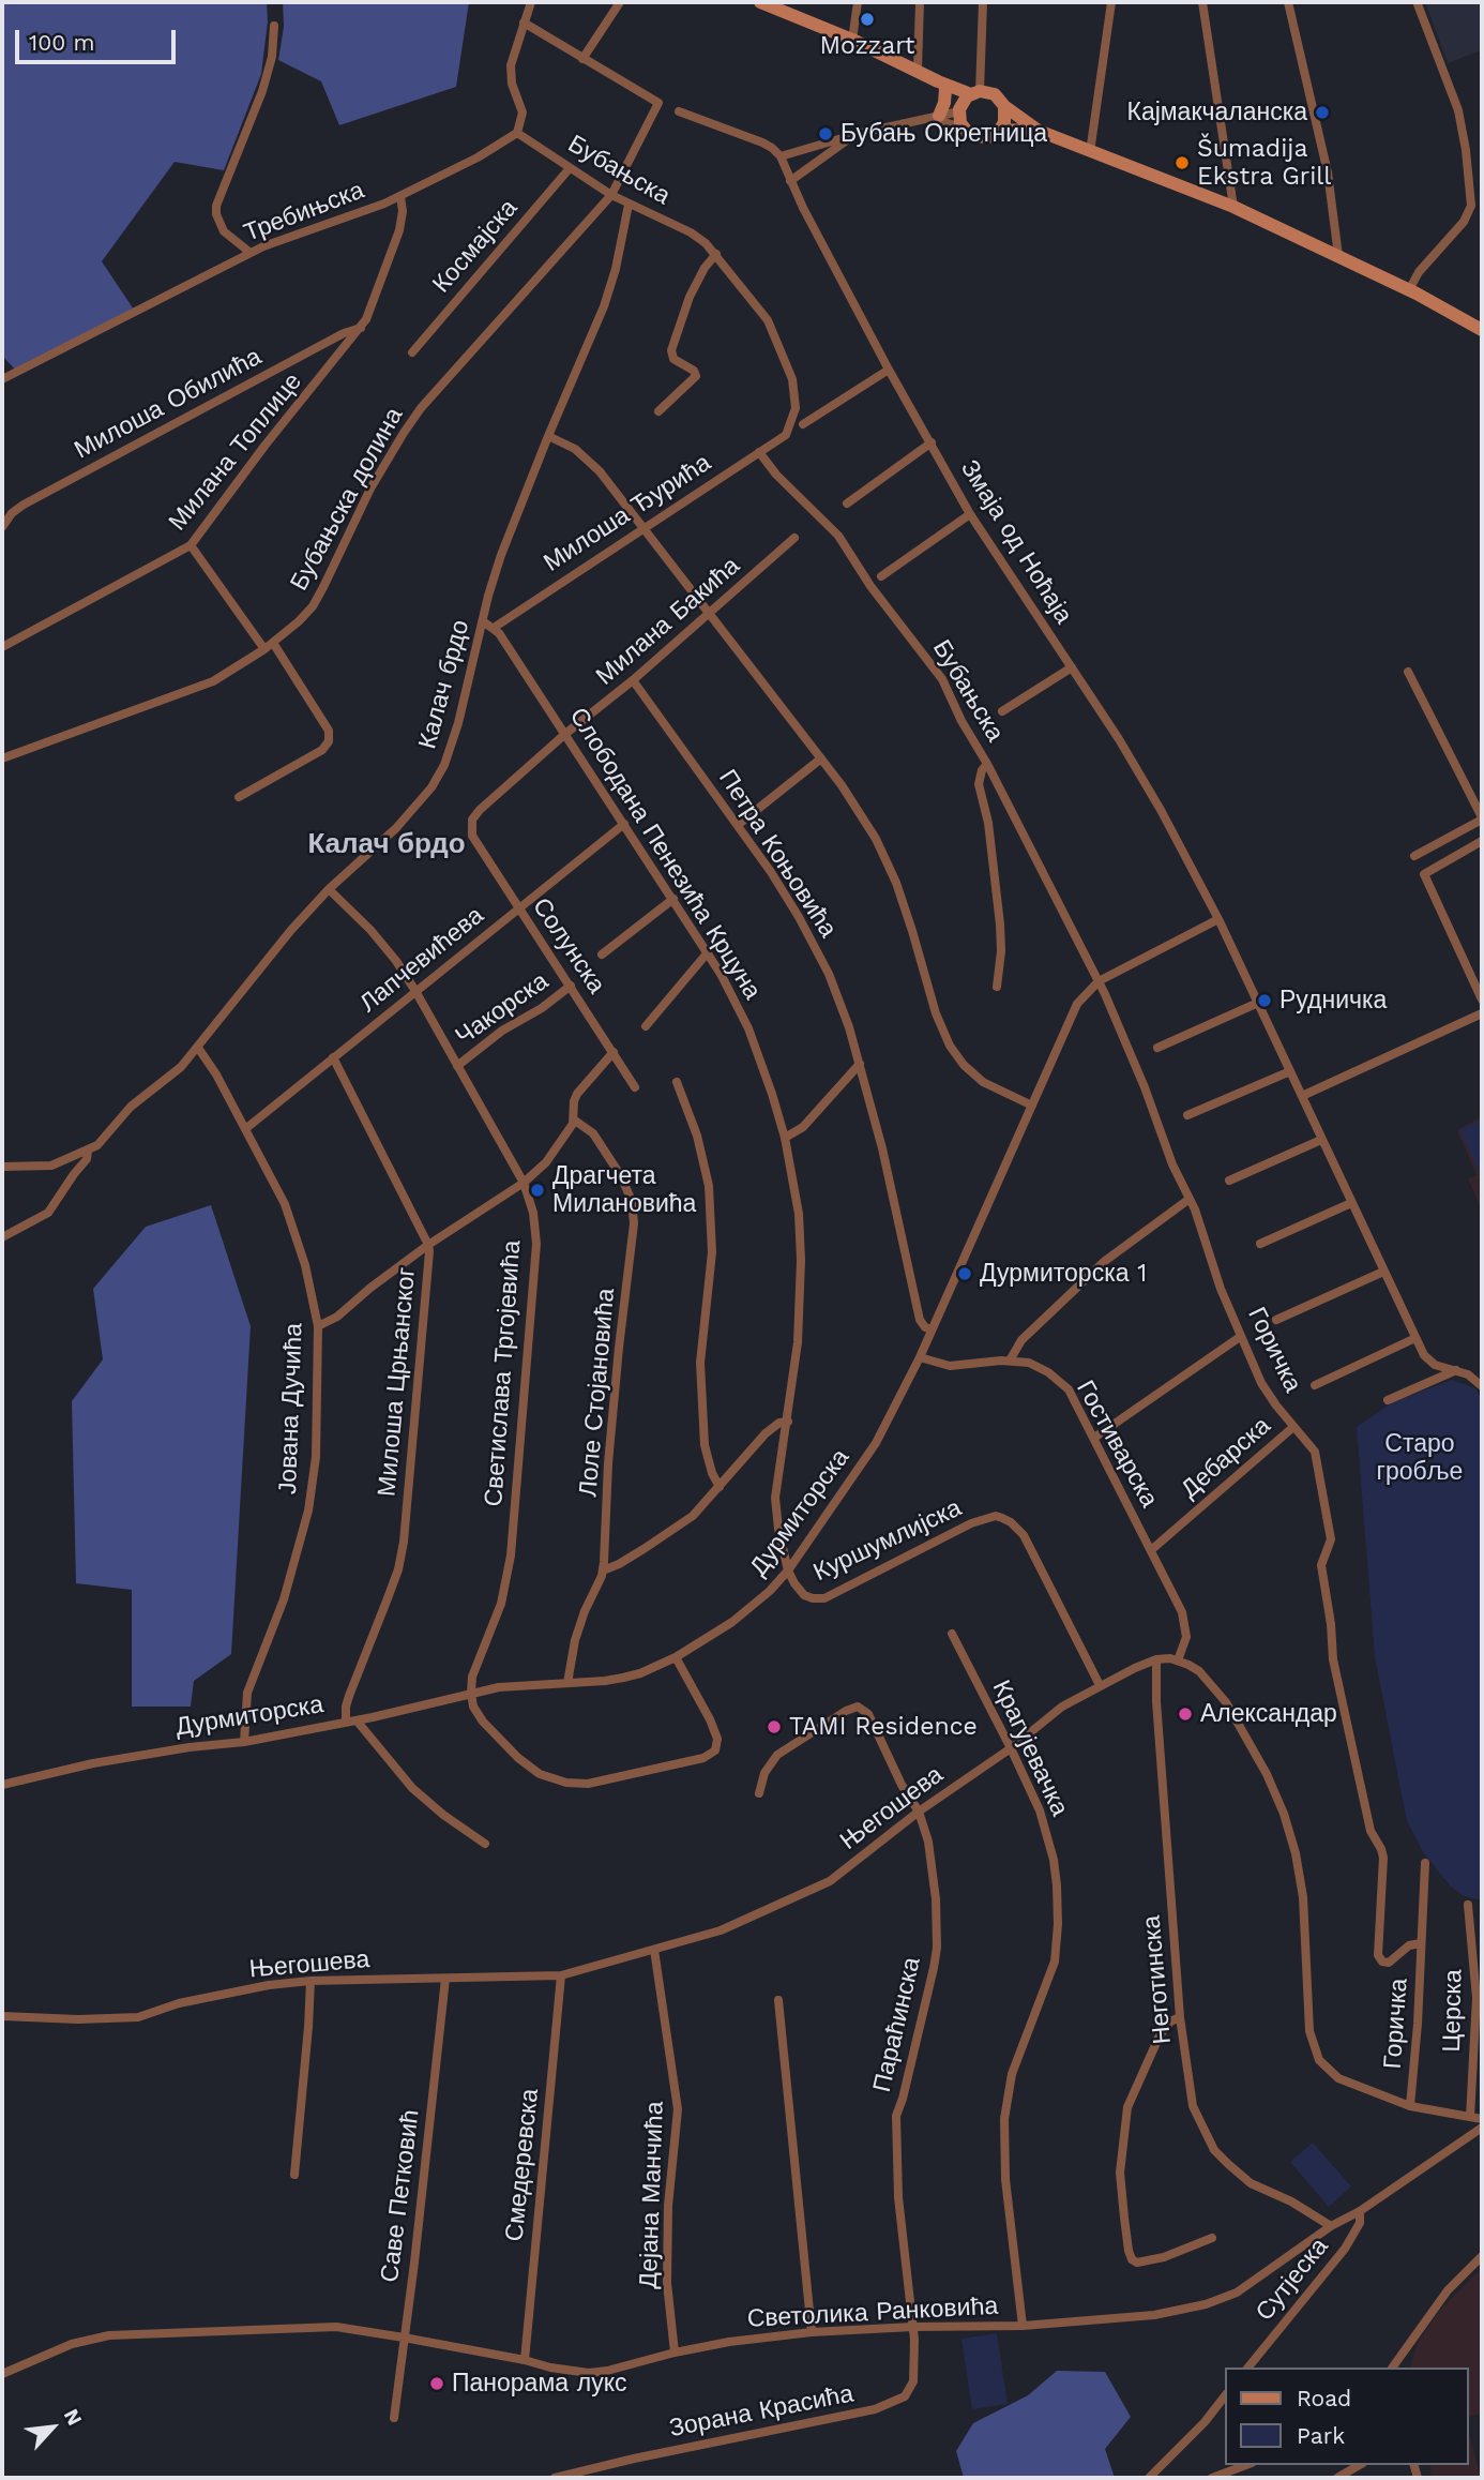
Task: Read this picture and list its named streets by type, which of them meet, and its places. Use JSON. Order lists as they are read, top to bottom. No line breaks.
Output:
{"streets":{"street":["Бубањска","Требињска","Космајска","Милоша Обилића","Милана Топлице","Бубањска долина","Милоша Ђурића","Змаја од Ноћаја","Милана Бакића","Калач брдо","Слободана Пенезића Крцуна","Петра Коњовића","Солунска","Лапчевићева","Чакорска","Горичка","Светислава Тргојевића","Милоша Црњанског","Лоле Стојановића","Јована Дучића","Гостиварска","Дебарска","Дурмиторска","Куршумлијска","Крагујевачка","Његошева","Неготинска","Церска","Параћинска","Смедеревска","Дејана Манчића","Саве Петковић","Сутјеска","Светолика Ранковића","Зорана Красића"]},"crossings":[["Бубањска","Требињска"],["Бубањска","Космајска"],["Бубањска","Бубањска долина"],["Бубањска","Милоша Ђурића"],["Бубањска","Калач брдо"],["Бубањска","Горичка"],["Бубањска","Дурмиторска"],["Требињска","Милана Топлице"],["Милоша Обилића","Милана Топлице"],["Милоша Ђурића","Слободана Пенезића Крцуна"],["Змаја од Ноћаја","Дурмиторска"],["Милана Бакића","Слободана Пенезића Крцуна"],["Милана Бакића","Петра Коњовића"],["Милана Бакића","Солунска"],["Калач брдо","Слободана Пенезића Крцуна"],["Калач брдо","Светислава Тргојевића"],["Калач брдо","Јована Дучића"],["Слободана Пенезића Крцуна","Лапчевићева"],["Слободана Пенезића Крцуна","Дурмиторска"],["Слободана Пенезића Крцуна","Куршумлијска"],["Петра Коњовића","Дурмиторска"],["Солунска","Лапчевићева"],["Солунска","Чакорска"],["Лапчевићева","Светислава Тргојевића"],["Лапчевићева","Милоша Црњанског"],["Лапчевићева","Јована Дучића"],["Чакорска","Светислава Тргојевића"],["Горичка","Дебарска"],["Горичка","Дурмиторска"],["Светислава Тргојевића","Дурмиторска"],["Милоша Црњанског","Дурмиторска"],["Лоле Стојановића","Дурмиторска"],["Јована Дучића","Дурмиторска"],["Гостиварска","Дебарска"],["Гостиварска","Дурмиторска"],["Гостиварска","Његошева"],["Дурмиторска","Куршумлијска"],["Куршумлијска","Његошева"],["Крагујевачка","Његошева"],["Крагујевачка","Светолика Ранковића"],["Његошева","Неготинска"],["Његошева","Параћинска"],["Његошева","Смедеревска"],["Његошева","Дејана Манчића"],["Његошева","Саве Петковић"],["Неготинска","Светолика Ранковића"],["Параћинска","Светолика Ранковића"],["Параћинска","Зорана Красића"],["Смедеревска","Светолика Ранковића"],["Дејана Манчића","Светолика Ранковића"],["Саве Петковић","Светолика Ранковића"],["Сутјеска","Светолика Ранковића"],["Светолика Ранковића","Зорана Красића"]],"districts":["Калач брдо"],"parks":["Старо гробље"],"places":["Mozzart","Кајмакчаланска","Бубањ Окретница","Šumadija Ekstra Grill","Рудничка","Драгчета Милановића","Дурмиторска 1","Александар","TAMI Residence","Панорама лукс"],"legend":["Road","Park"],"scale_bar":"100 m","north":"top right"}
